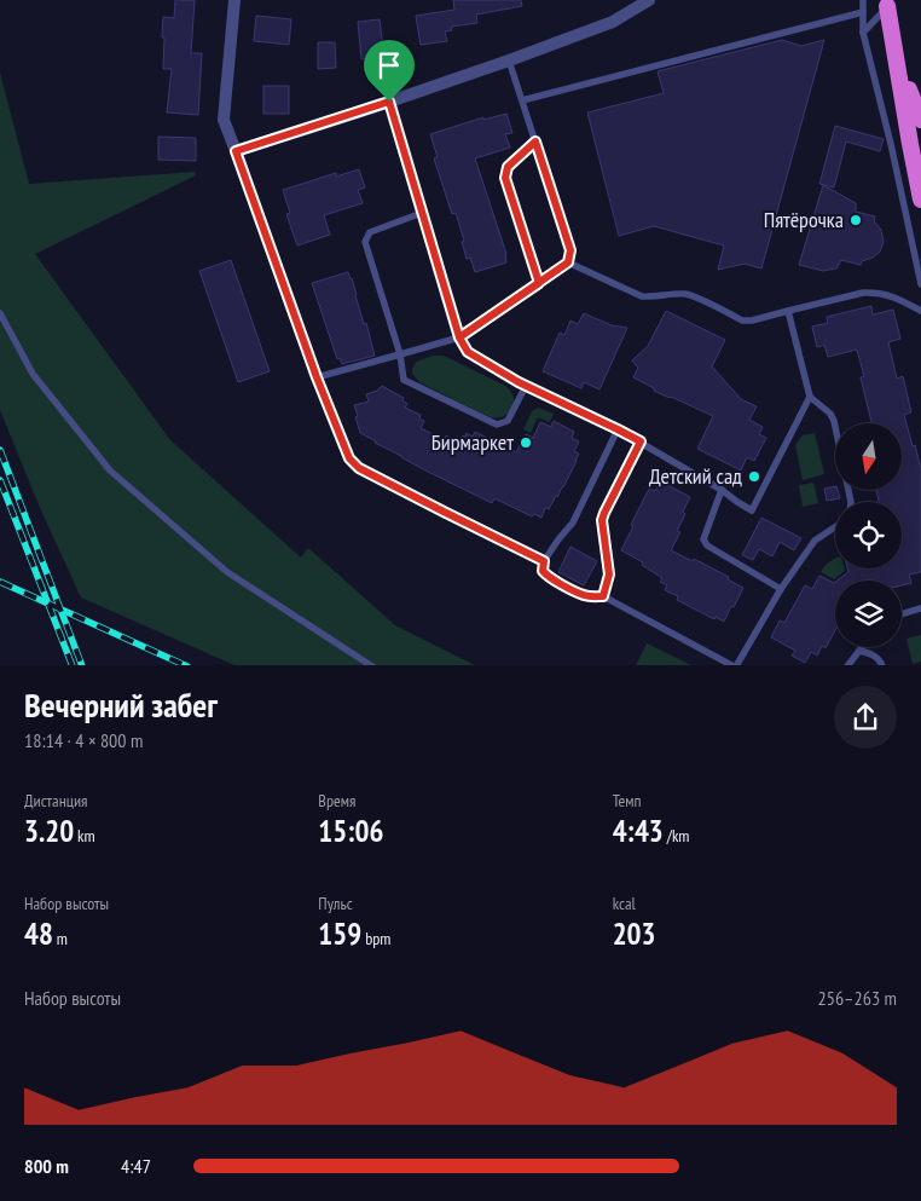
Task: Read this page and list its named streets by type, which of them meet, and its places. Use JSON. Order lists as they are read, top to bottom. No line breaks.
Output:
{"places":["Пятёрочка","Бирмаркет","Детский сад"],"north":"bottom","page":{"heading":["Вечерний забег","18:14 · 4 × 800 m"],"stats":[["Дистанция","3.20 km"],["Время","15:06"],["Темп","4:43 /km"],["Набор высоты","48 m"],["Пульс","159 bpm"],["kcal","203"]],"chart":["Набор высоты","256–263 m"],"list":[{"name":"800 m","note":"4:47"}]}}
